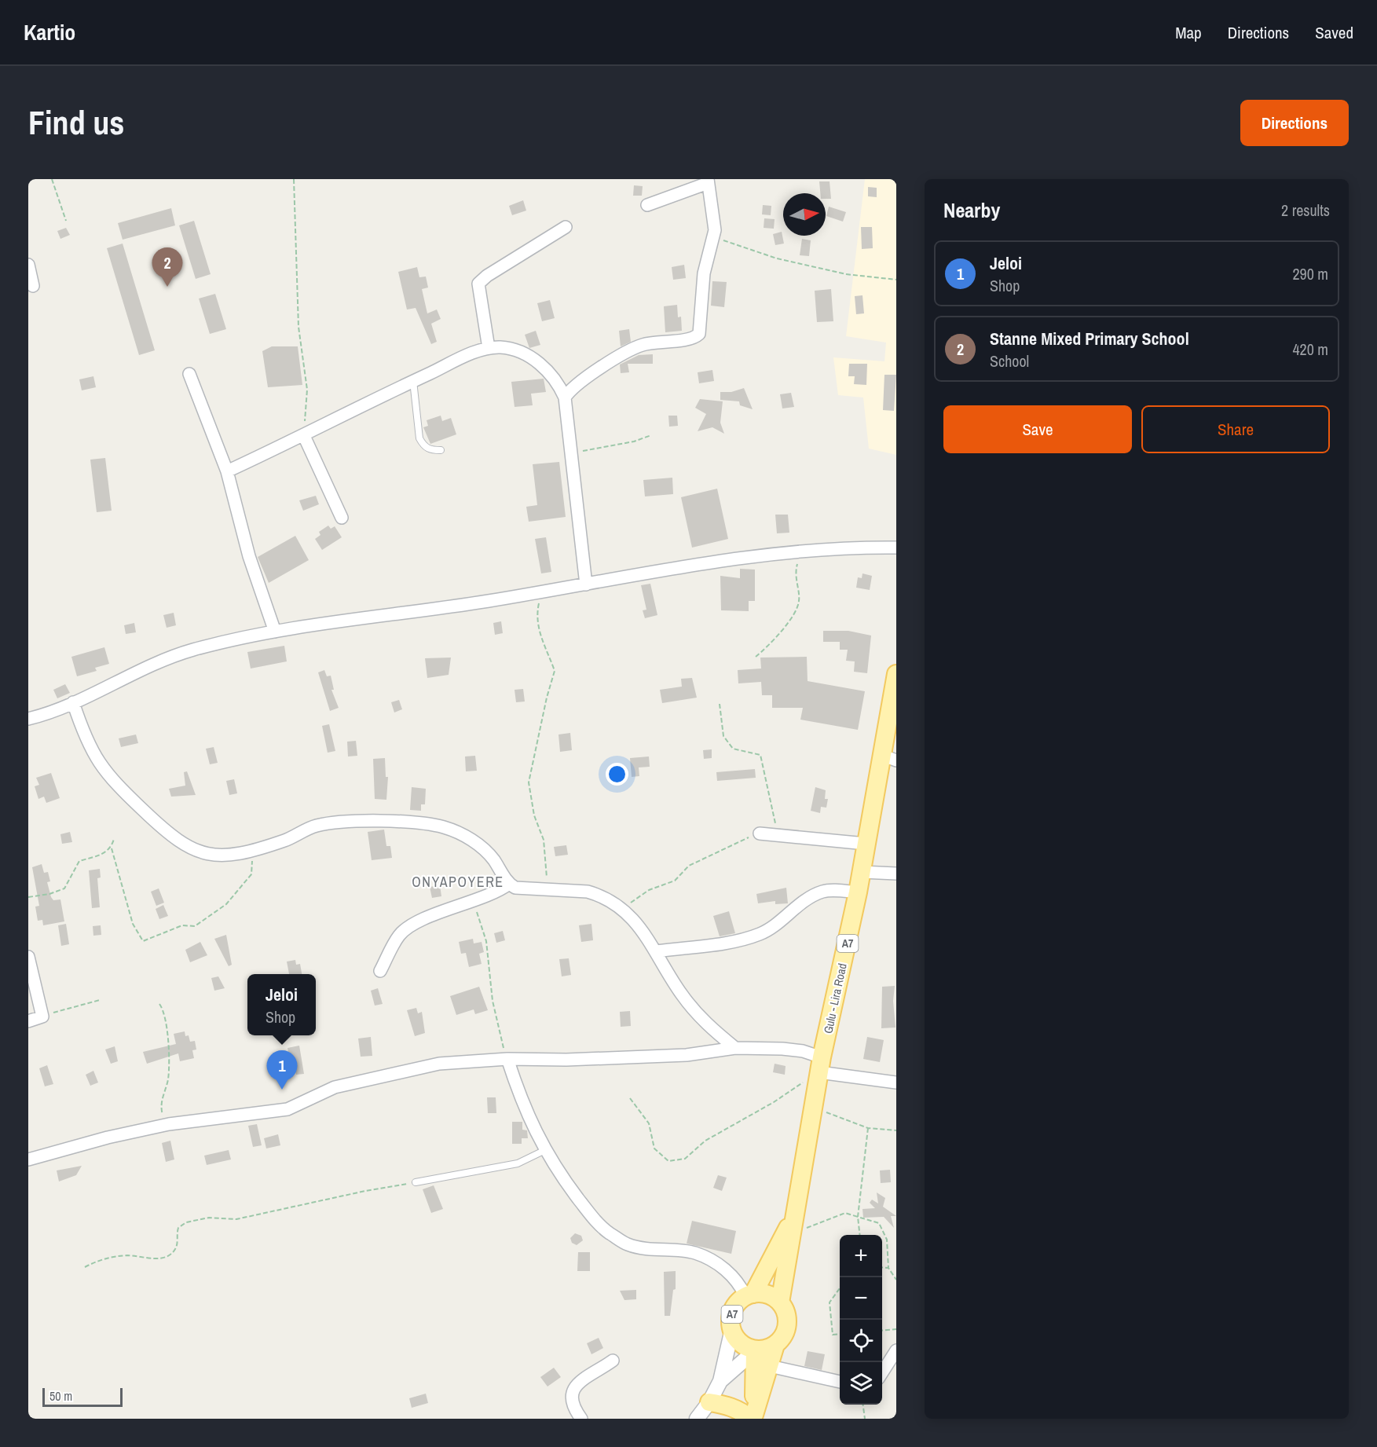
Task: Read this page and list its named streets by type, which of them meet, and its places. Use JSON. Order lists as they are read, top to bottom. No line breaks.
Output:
{"streets":{"main road":["A7","Gulu - Lira Road"]},"crossings":[["A7","Gulu - Lira Road"]],"districts":["ONYAPOYERE"],"scale_bar":"50 m","north":"right","page":{"header":"Kartio","nav":["Map","Directions","Saved"],"buttons":["Directions",["Save","Share"]],"title":"Find us","heading":["Nearby","2 results"],"list":[{"mark":"1","name":"Jeloi","note":"Shop","value":"290 m"},{"mark":"2","name":"Stanne Mixed Primary School","note":"School","value":"420 m"}],"pins":["2","1"],"popup":["Jeloi","Shop"],"map_buttons":["+","−"],"scale":"50 m"}}
